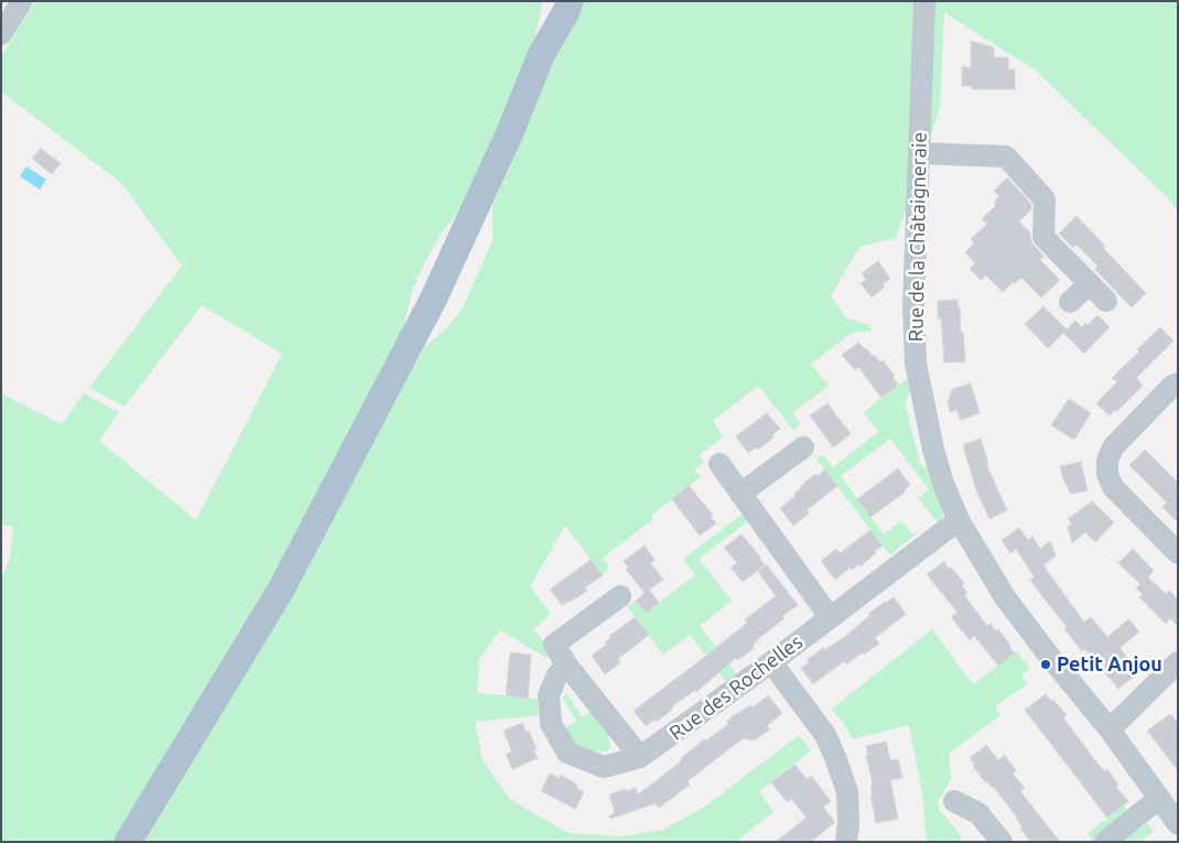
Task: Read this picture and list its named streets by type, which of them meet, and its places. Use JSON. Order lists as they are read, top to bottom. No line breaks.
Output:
{"streets":{"street":["Rue de la Châtaigneraie","Rue des Rochelles"]},"crossings":[["Rue de la Châtaigneraie","Rue des Rochelles"]],"places":["Petit Anjou"]}
